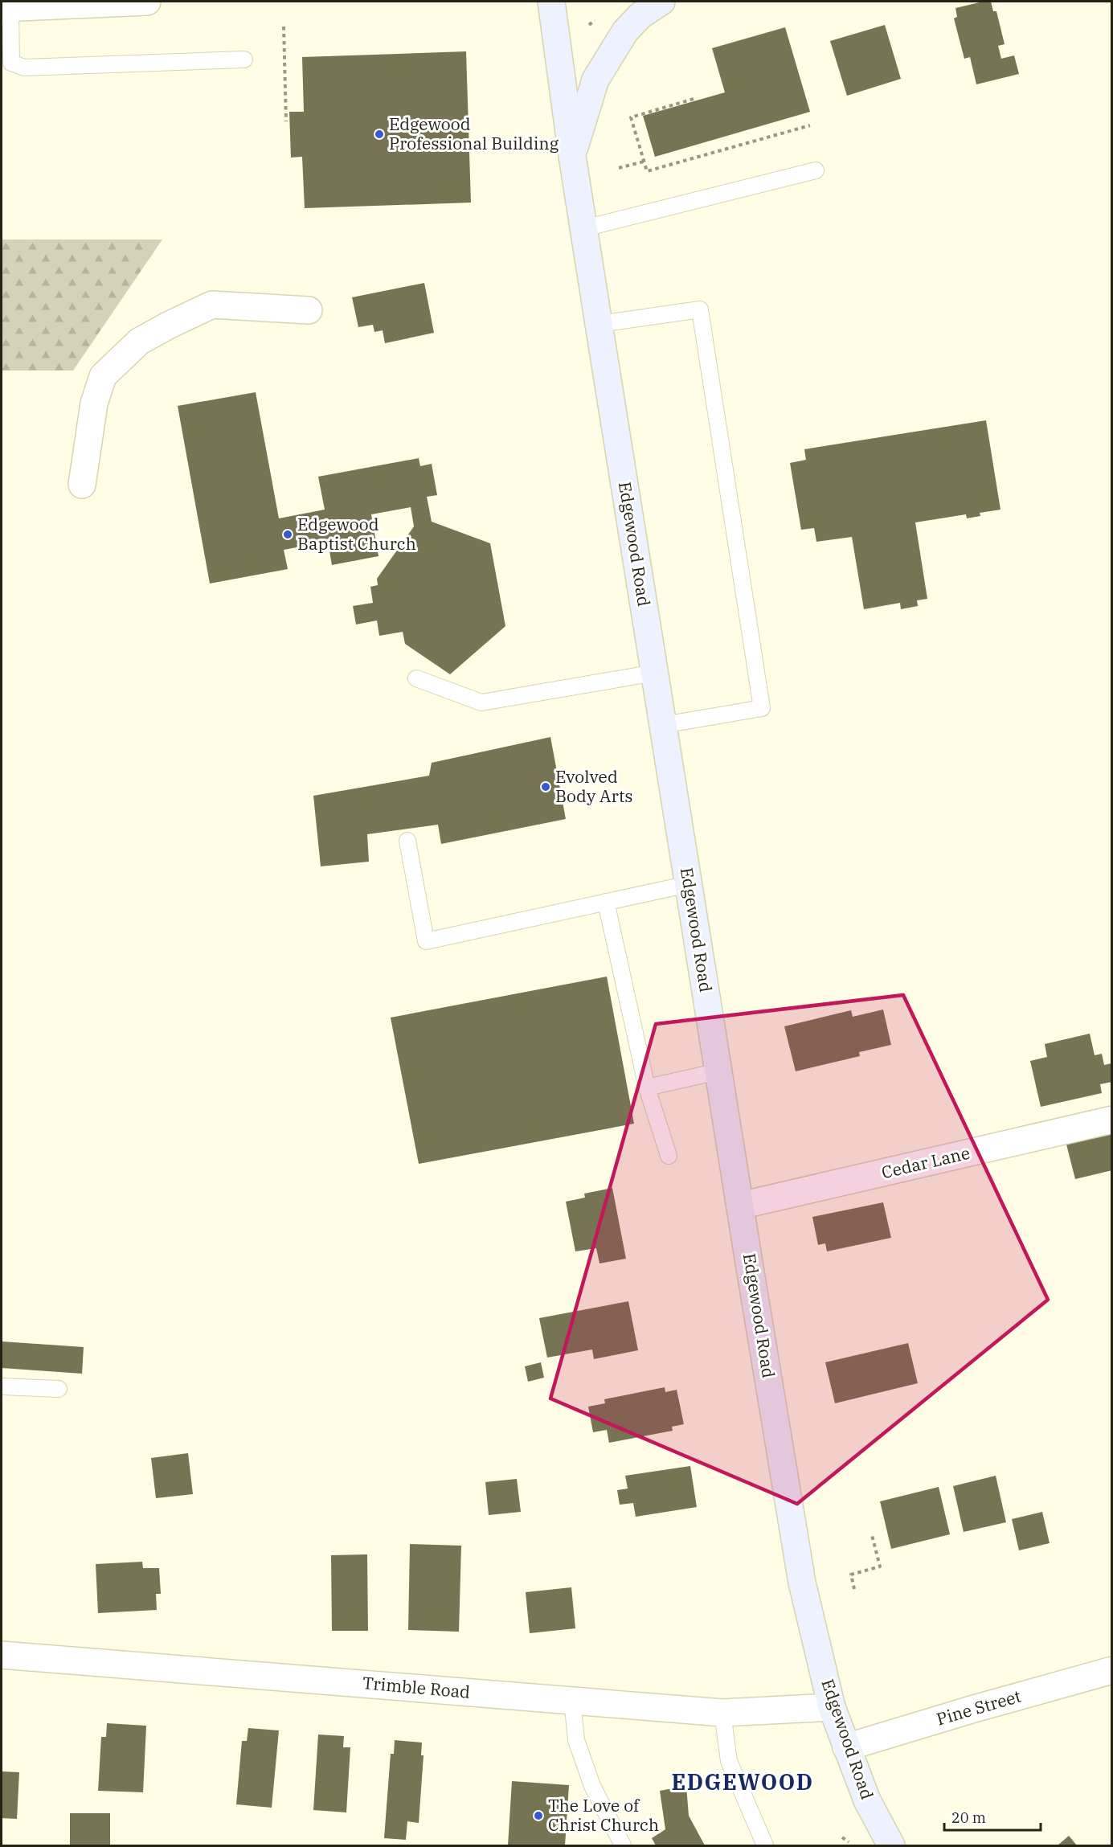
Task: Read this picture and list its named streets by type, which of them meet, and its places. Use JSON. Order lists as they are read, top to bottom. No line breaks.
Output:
{"streets":{"main road":["Edgewood Road"],"street":["Cedar Lane","Trimble Road","Pine Street"]},"crossings":[["Edgewood Road","Cedar Lane"],["Edgewood Road","Trimble Road"],["Edgewood Road","Pine Street"]],"districts":["EDGEWOOD"],"places":["Edgewood Professional Building","Edgewood Baptist Church","Evolved Body Arts","The Love of Christ Church"],"scale_bar":"20 m"}
